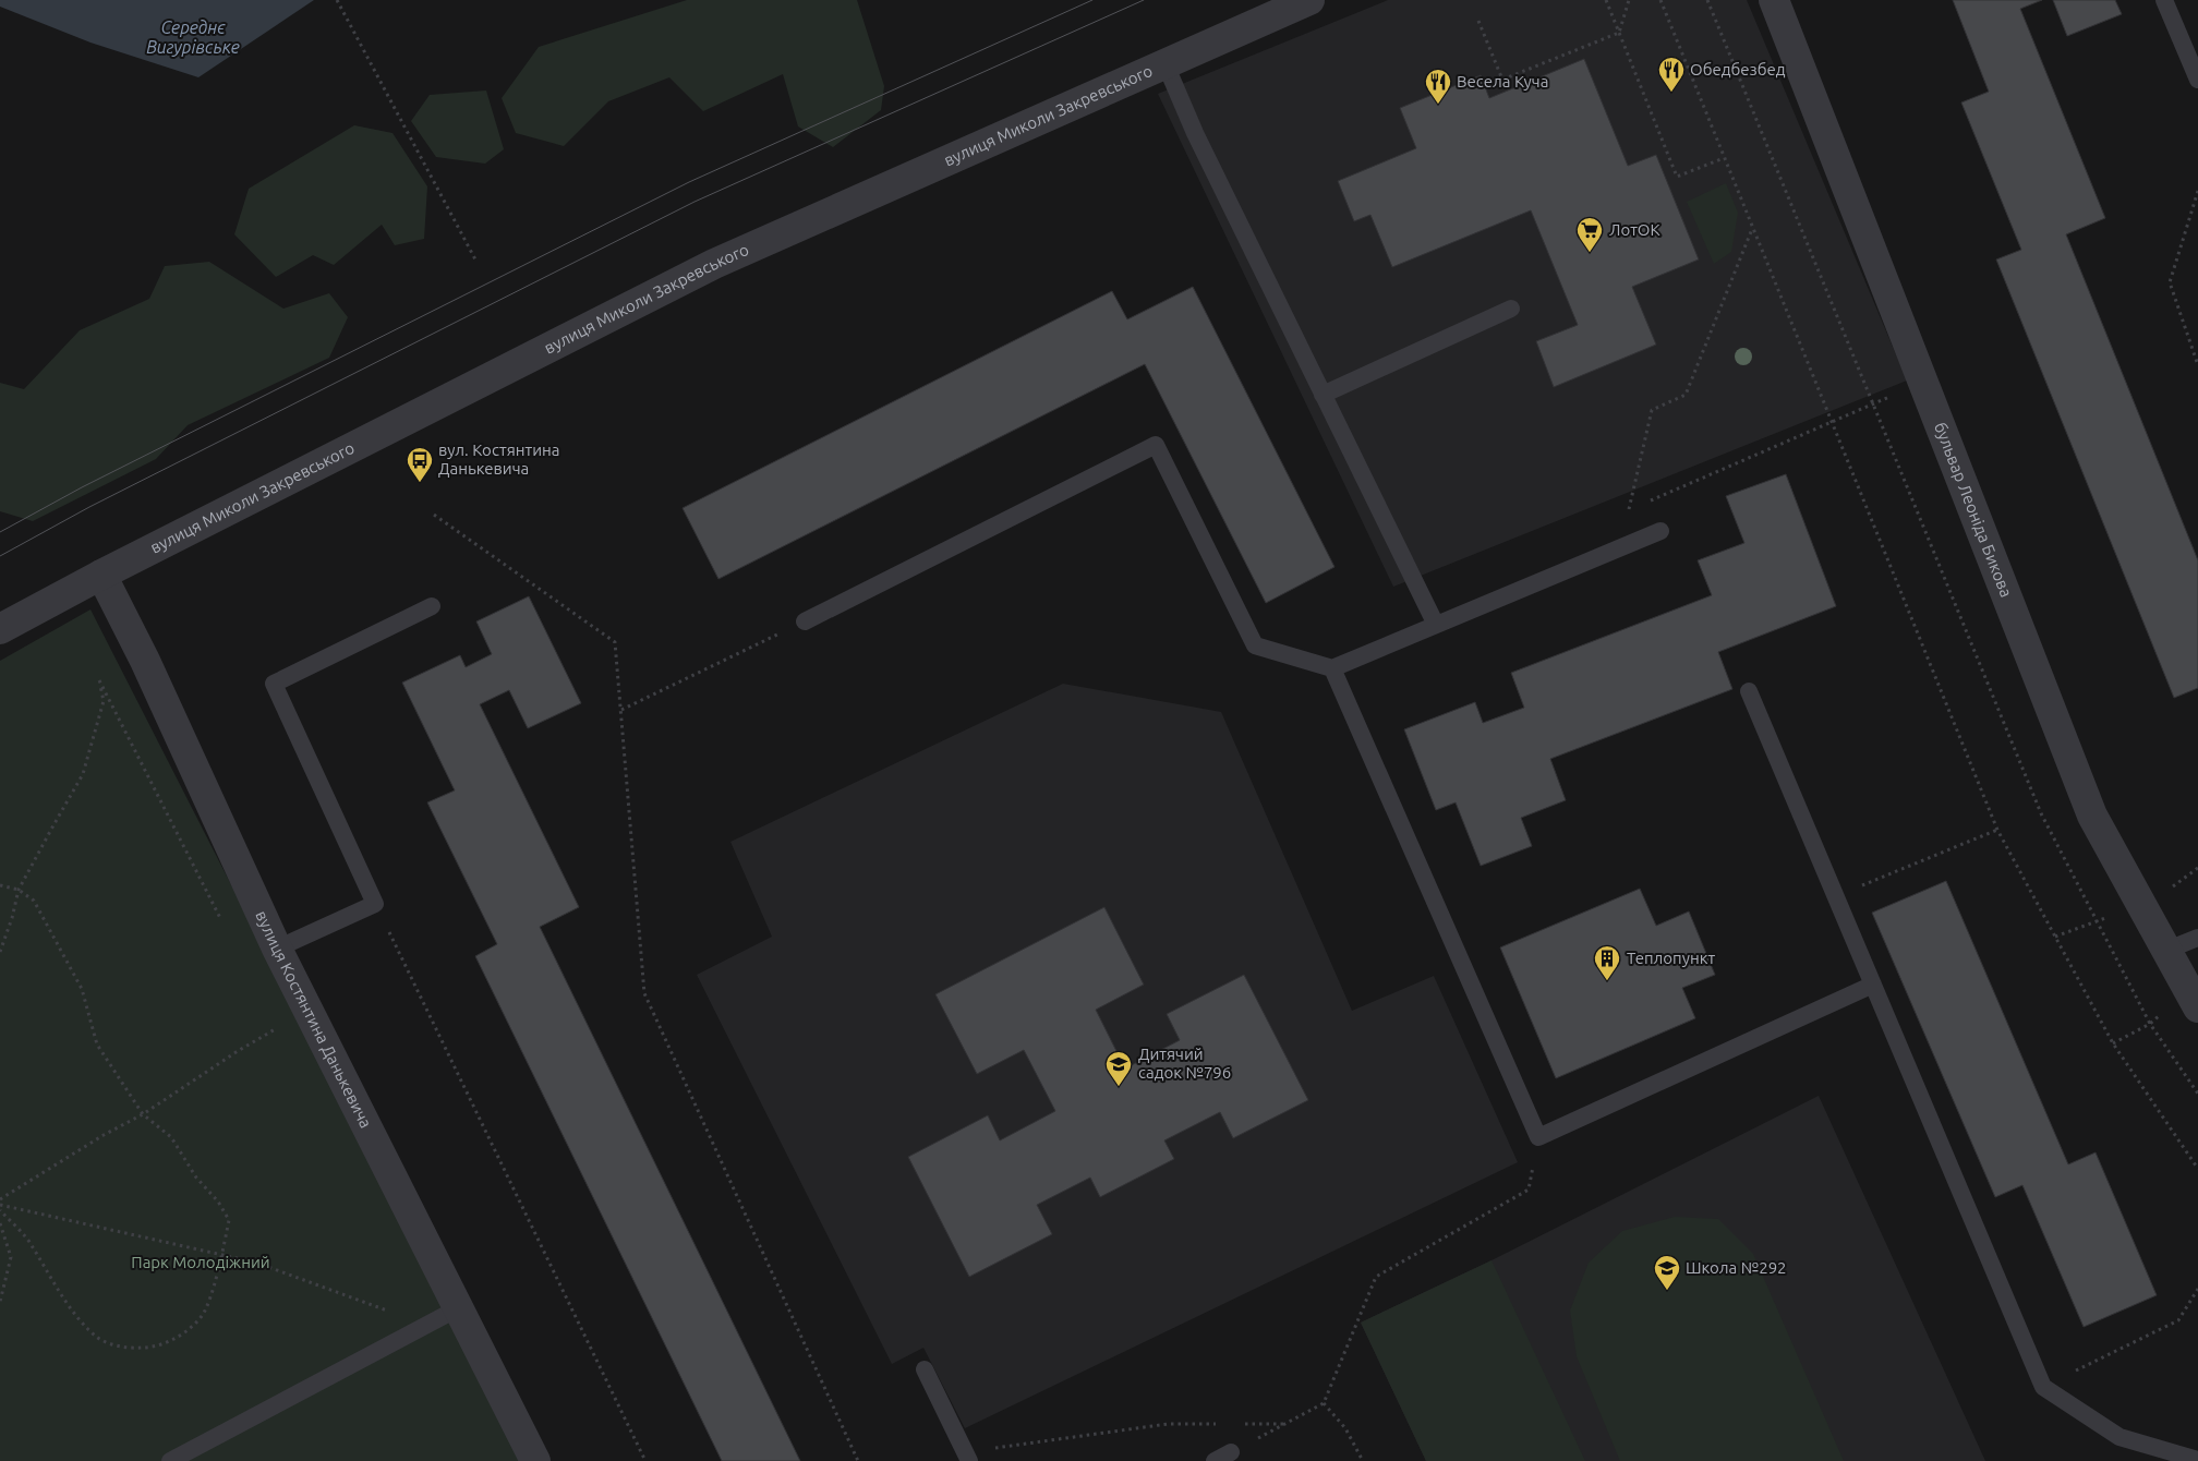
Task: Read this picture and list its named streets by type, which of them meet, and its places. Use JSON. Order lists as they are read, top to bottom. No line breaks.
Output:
{"streets":{"street":["вулиця Миколи Закревського","бульвар Леоніда Бикова","вулиця Костянтина Данькевича"]},"crossings":[["вулиця Миколи Закревського","вулиця Костянтина Данькевича"]],"water":["Середнє Вигурівське"],"parks":["Парк Молодіжний"],"places":{"restaurant":["Обедбезбед","Весела Куча"],"supermarket":["ЛотОК"],"bus stop":["вул. Костянтина Данькевича"],"building":["Теплопункт"],"school or university":["Дитячий садок №796","Школа №292"]}}
